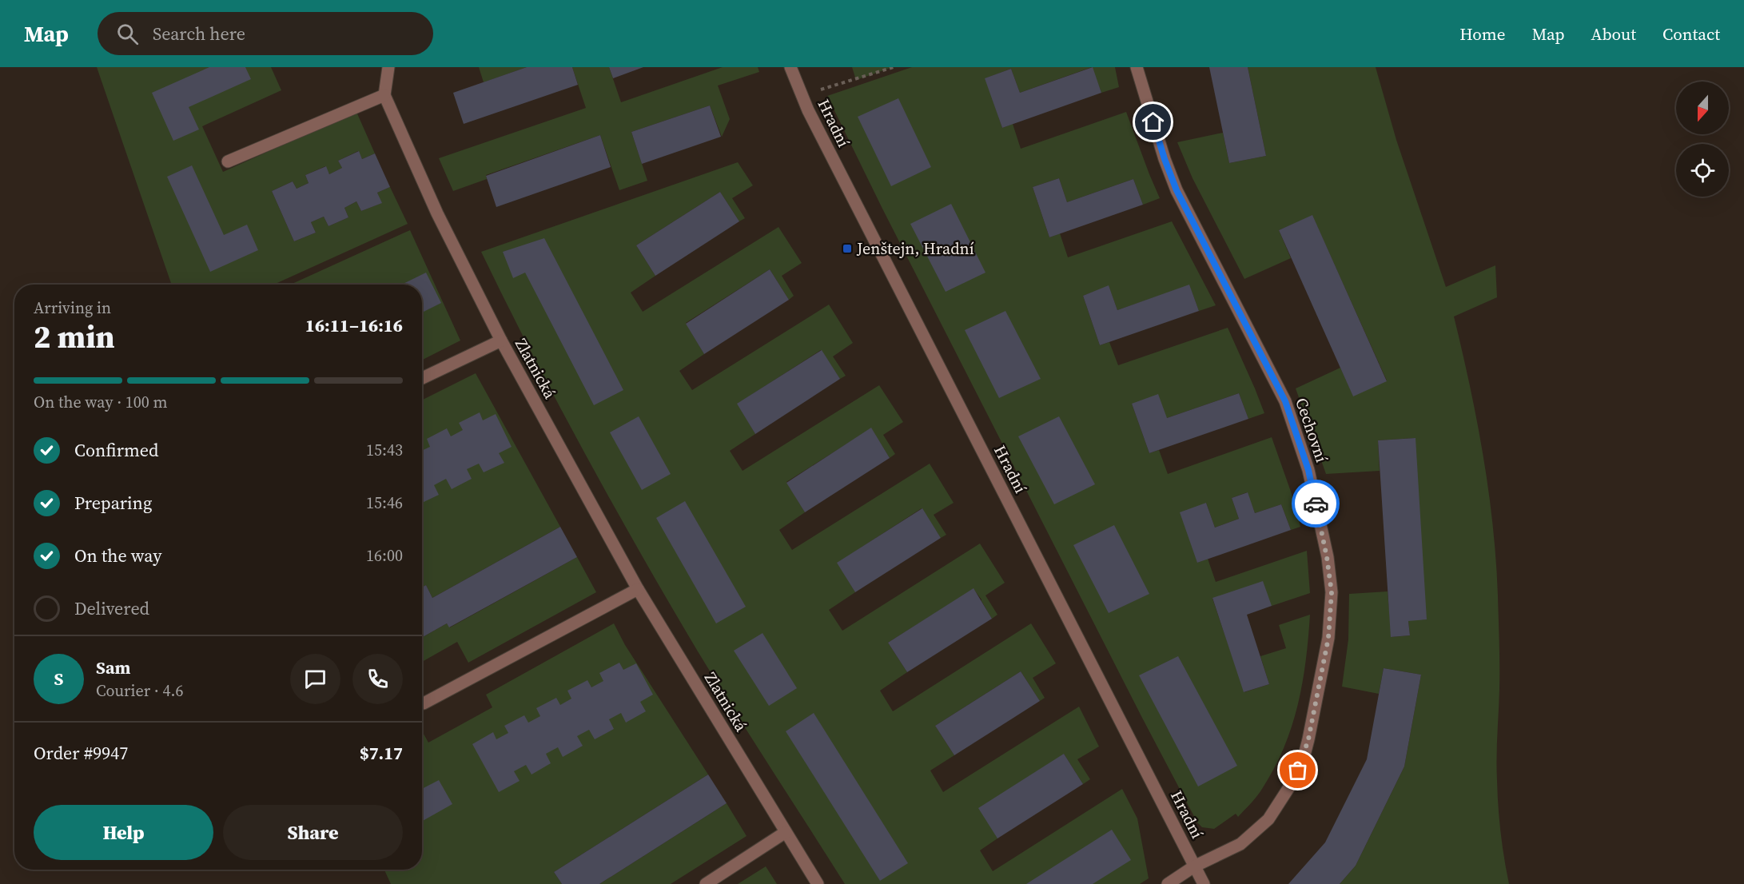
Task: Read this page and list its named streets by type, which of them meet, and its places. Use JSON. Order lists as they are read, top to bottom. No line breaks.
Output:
{"streets":{"street":["Hradní","Zlatnická","Cechovní"]},"crossings":[["Hradní","Cechovní"]],"places":{"transit":["Jenštejn, Hradní"]},"north":"bottom","page":{"header":"Map","search":"Search here","nav":["Home","Map","About","Contact"],"heading":["2 min","Arriving in","16:11–16:16"],"panel":["Sam","Courier · 4.6","Order #9947","$7.17"],"bar":"On the way · 100 m","list":[["Confirmed","15:43"],["Preparing","15:46"],["On the way","16:00"],"Delivered"],"round":"S","buttons":["Help","Share"]}}
